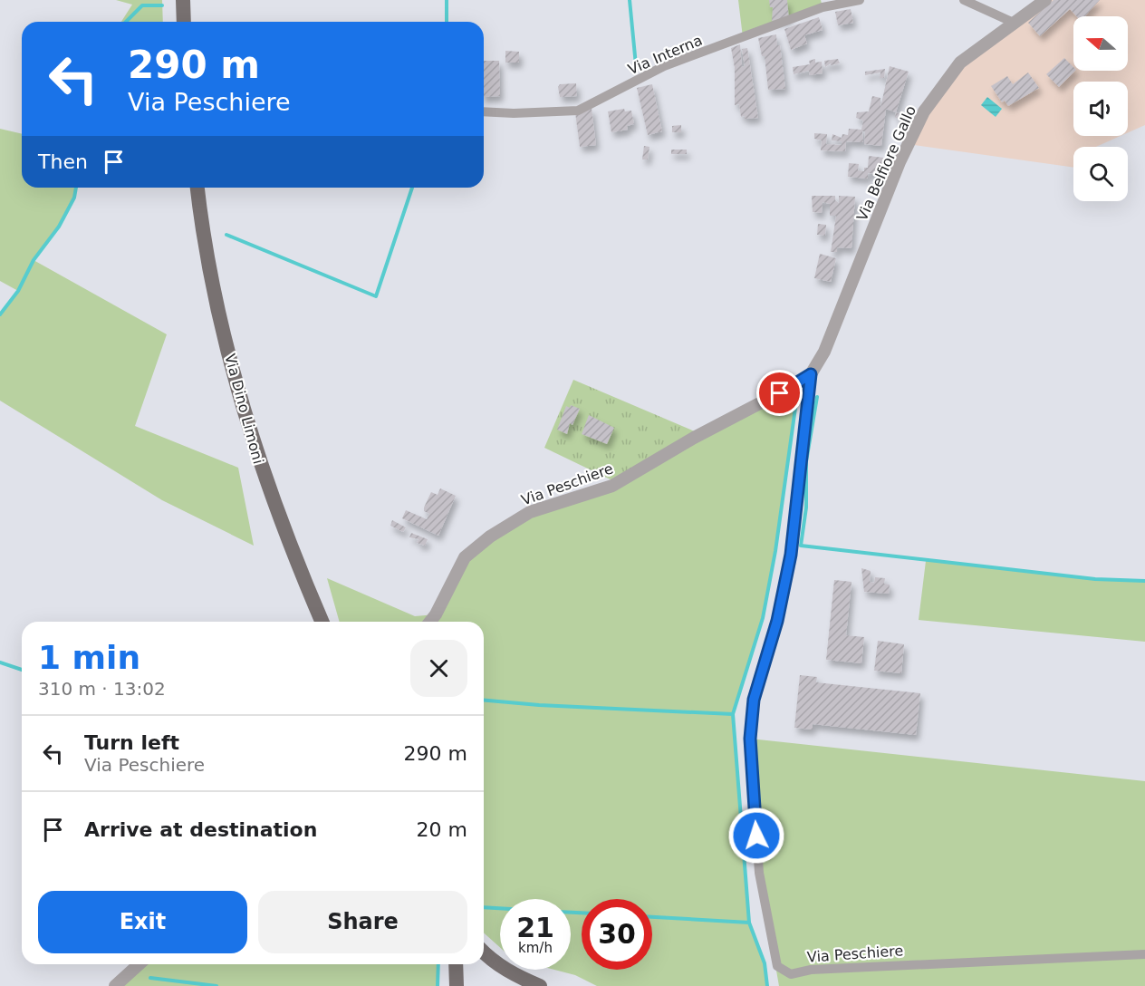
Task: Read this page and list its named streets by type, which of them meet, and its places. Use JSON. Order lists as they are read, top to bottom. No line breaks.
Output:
{"streets":{"main road":["Via Dino Limoni"],"street":["Via Interna","Via Belfiore Gallo","Via Peschiere"]},"crossings":[["Via Belfiore Gallo","Via Peschiere"]],"north":"left","page":{"turn":["290 m","Via Peschiere"],"then":"Then","heading":["1 min","310 m · 13:02"],"list":[{"name":"Turn left","note":"Via Peschiere","value":"290 m"},{"name":"Arrive at destination","value":"20 m"}],"buttons":["Exit","Share"],"speed":"21 km/h","limit":"30"}}
